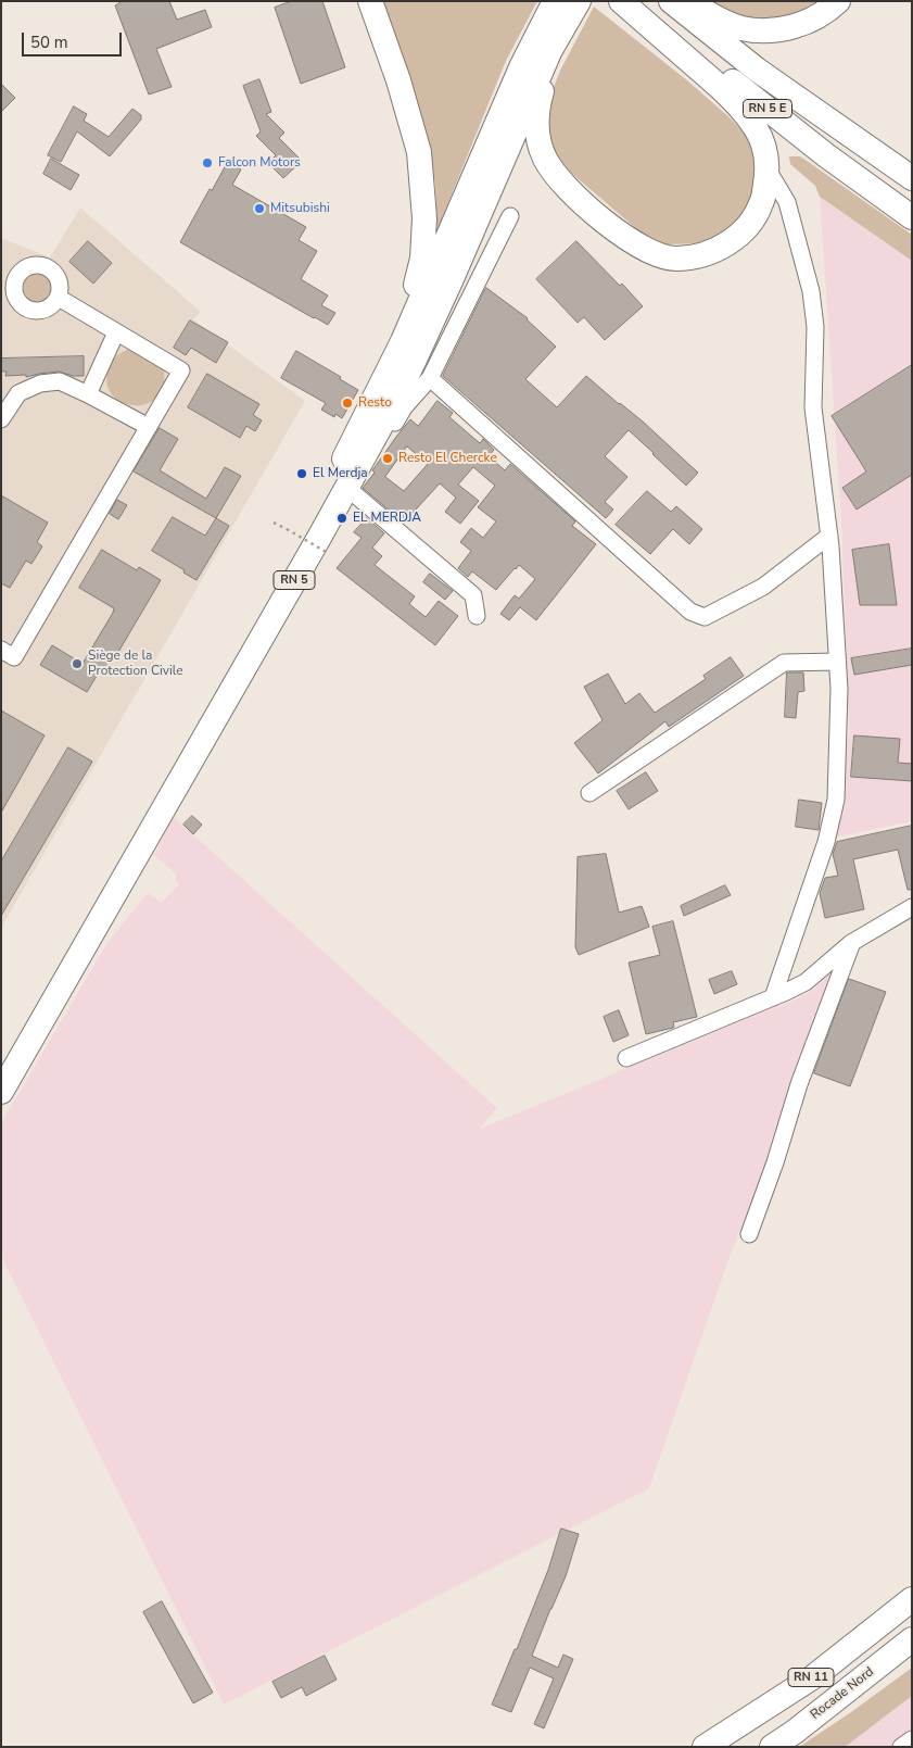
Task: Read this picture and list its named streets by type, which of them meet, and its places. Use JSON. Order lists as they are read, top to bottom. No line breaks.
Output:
{"streets":{"highway":["RN 5 E","RN 5","RN 11","Rocade Nord"]},"places":["Falcon Motors","Mitsubishi","Resto","Resto El Chercke","El Merdja","EL MERDJA","Siège de la Protection Civile"],"scale_bar":"50 m"}
